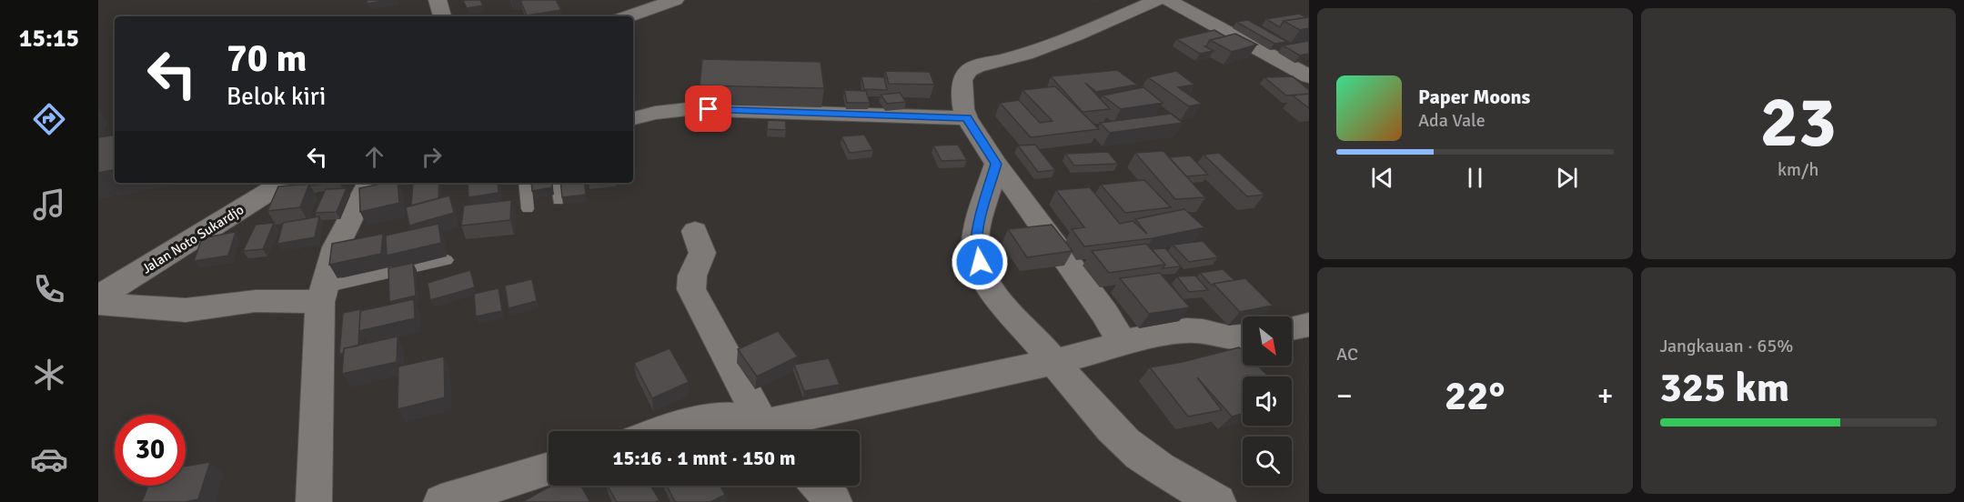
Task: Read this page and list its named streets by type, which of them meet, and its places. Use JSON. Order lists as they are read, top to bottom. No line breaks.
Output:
{"streets":{"street":["Jalan Noto Sukardjo"]},"north":"bottom right","page":{"tabs":"15:15","tile":[["23","km/h"],"AC",["Jangkauan · 65%","325 km"]],"turn":["70 m","Belok kiri"],"song":["Paper Moons","Ada Vale"],"heat":["−","22°","+"],"limit":"30","trip":"15:16 · 1 mnt · 150 m"}}
